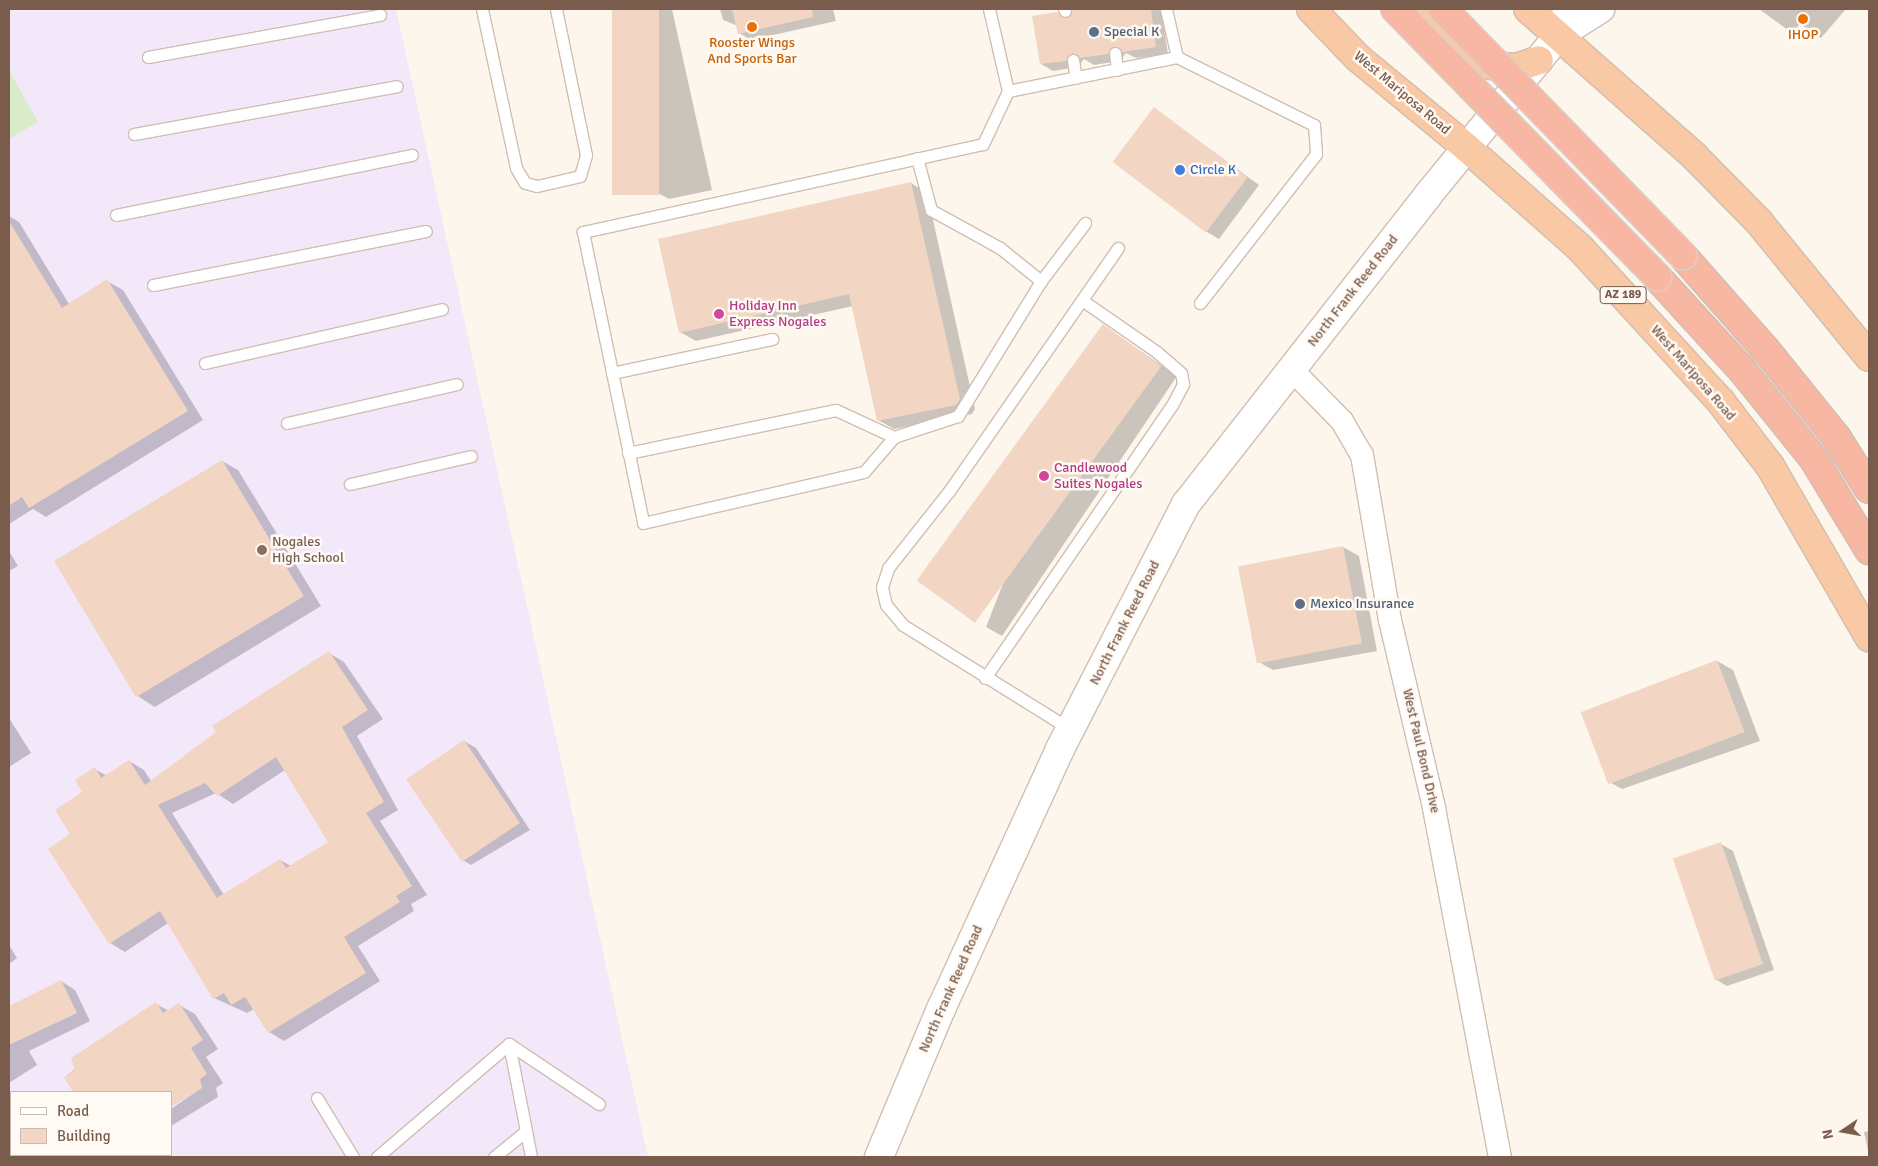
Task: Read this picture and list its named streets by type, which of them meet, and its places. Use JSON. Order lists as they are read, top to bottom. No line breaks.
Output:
{"streets":{"highway":["West Mariposa Road","AZ 189"],"street":["North Frank Reed Road","West Paul Bond Drive"]},"crossings":[["West Mariposa Road","North Frank Reed Road"],["North Frank Reed Road","West Paul Bond Drive"]],"places":["IHOP","Rooster Wings And Sports Bar","Special K","Circle K","Holiday Inn Express Nogales","Candlewood Suites Nogales","Nogales High School","Mexico Insurance"],"legend":["Road","Building"],"north":"left"}
